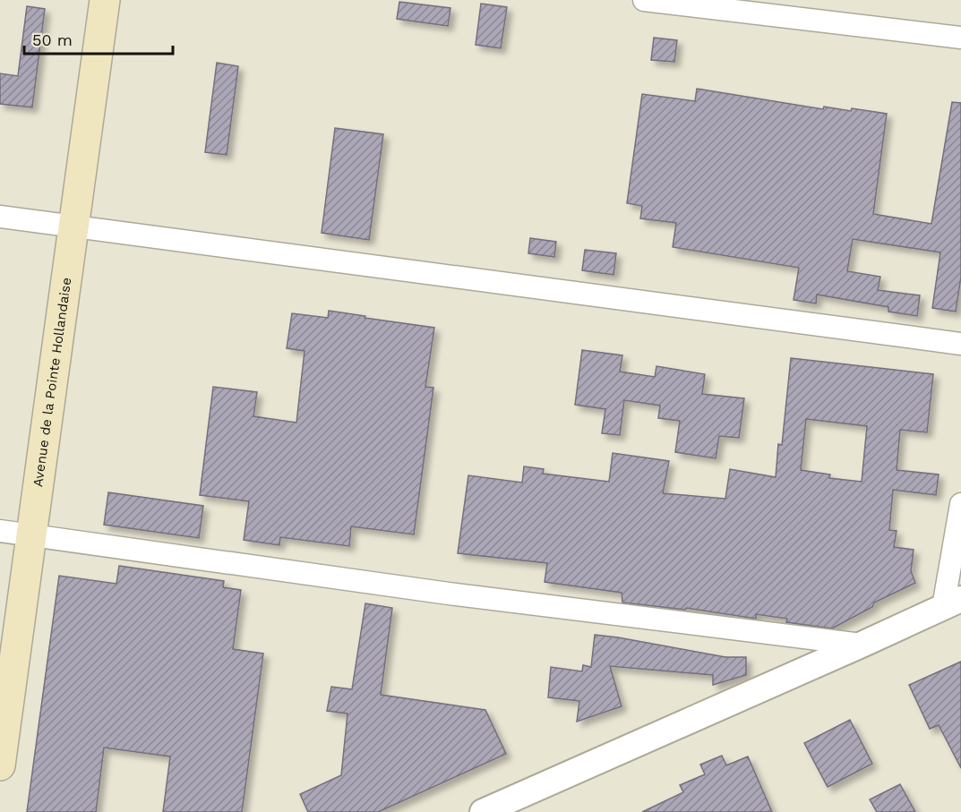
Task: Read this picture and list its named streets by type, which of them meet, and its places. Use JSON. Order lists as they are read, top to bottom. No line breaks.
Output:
{"streets":{"main road":["Avenue de la Pointe Hollandaise"]},"scale_bar":"50 m"}
